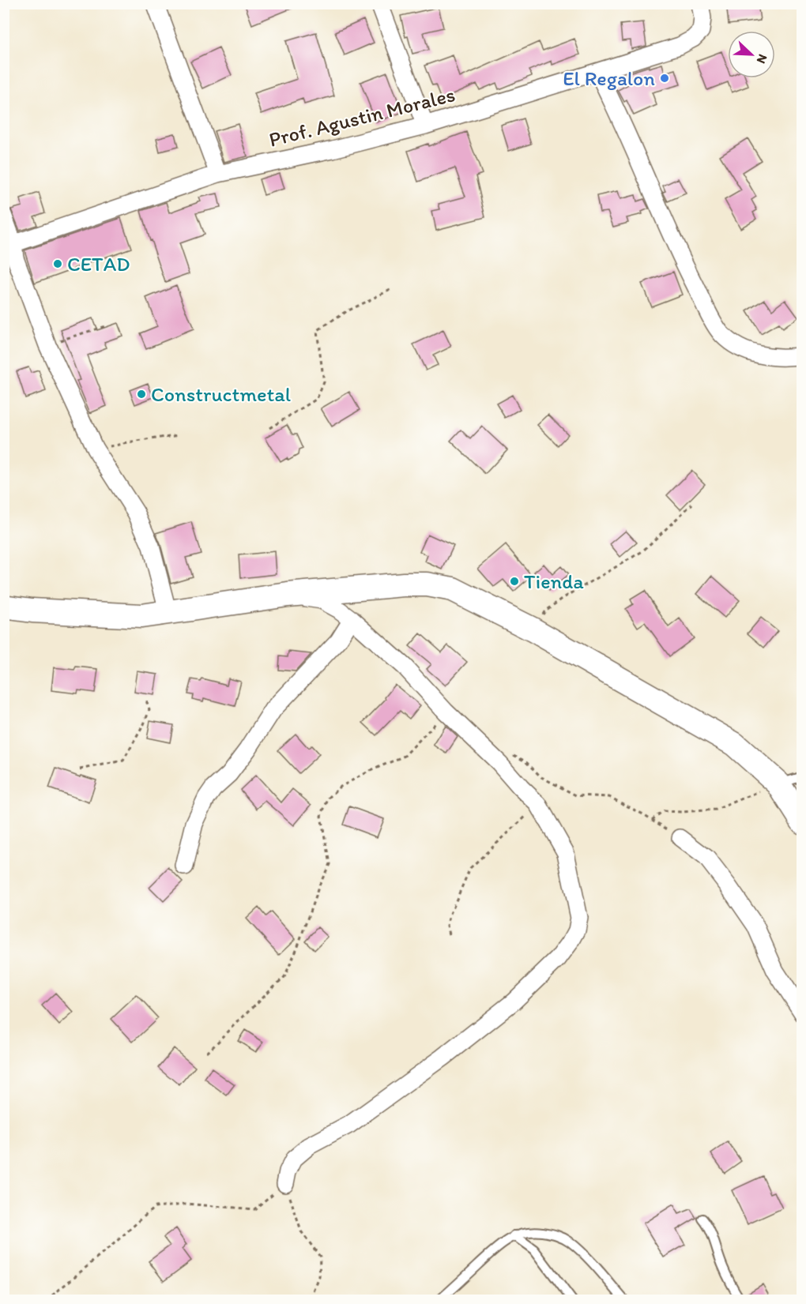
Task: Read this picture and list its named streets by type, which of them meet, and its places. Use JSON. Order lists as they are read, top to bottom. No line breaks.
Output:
{"streets":{"street":["Prof. Agustin Morales"]},"places":["El Regalon","CETAD","Constructmetal","Tienda"],"north":"bottom right"}
